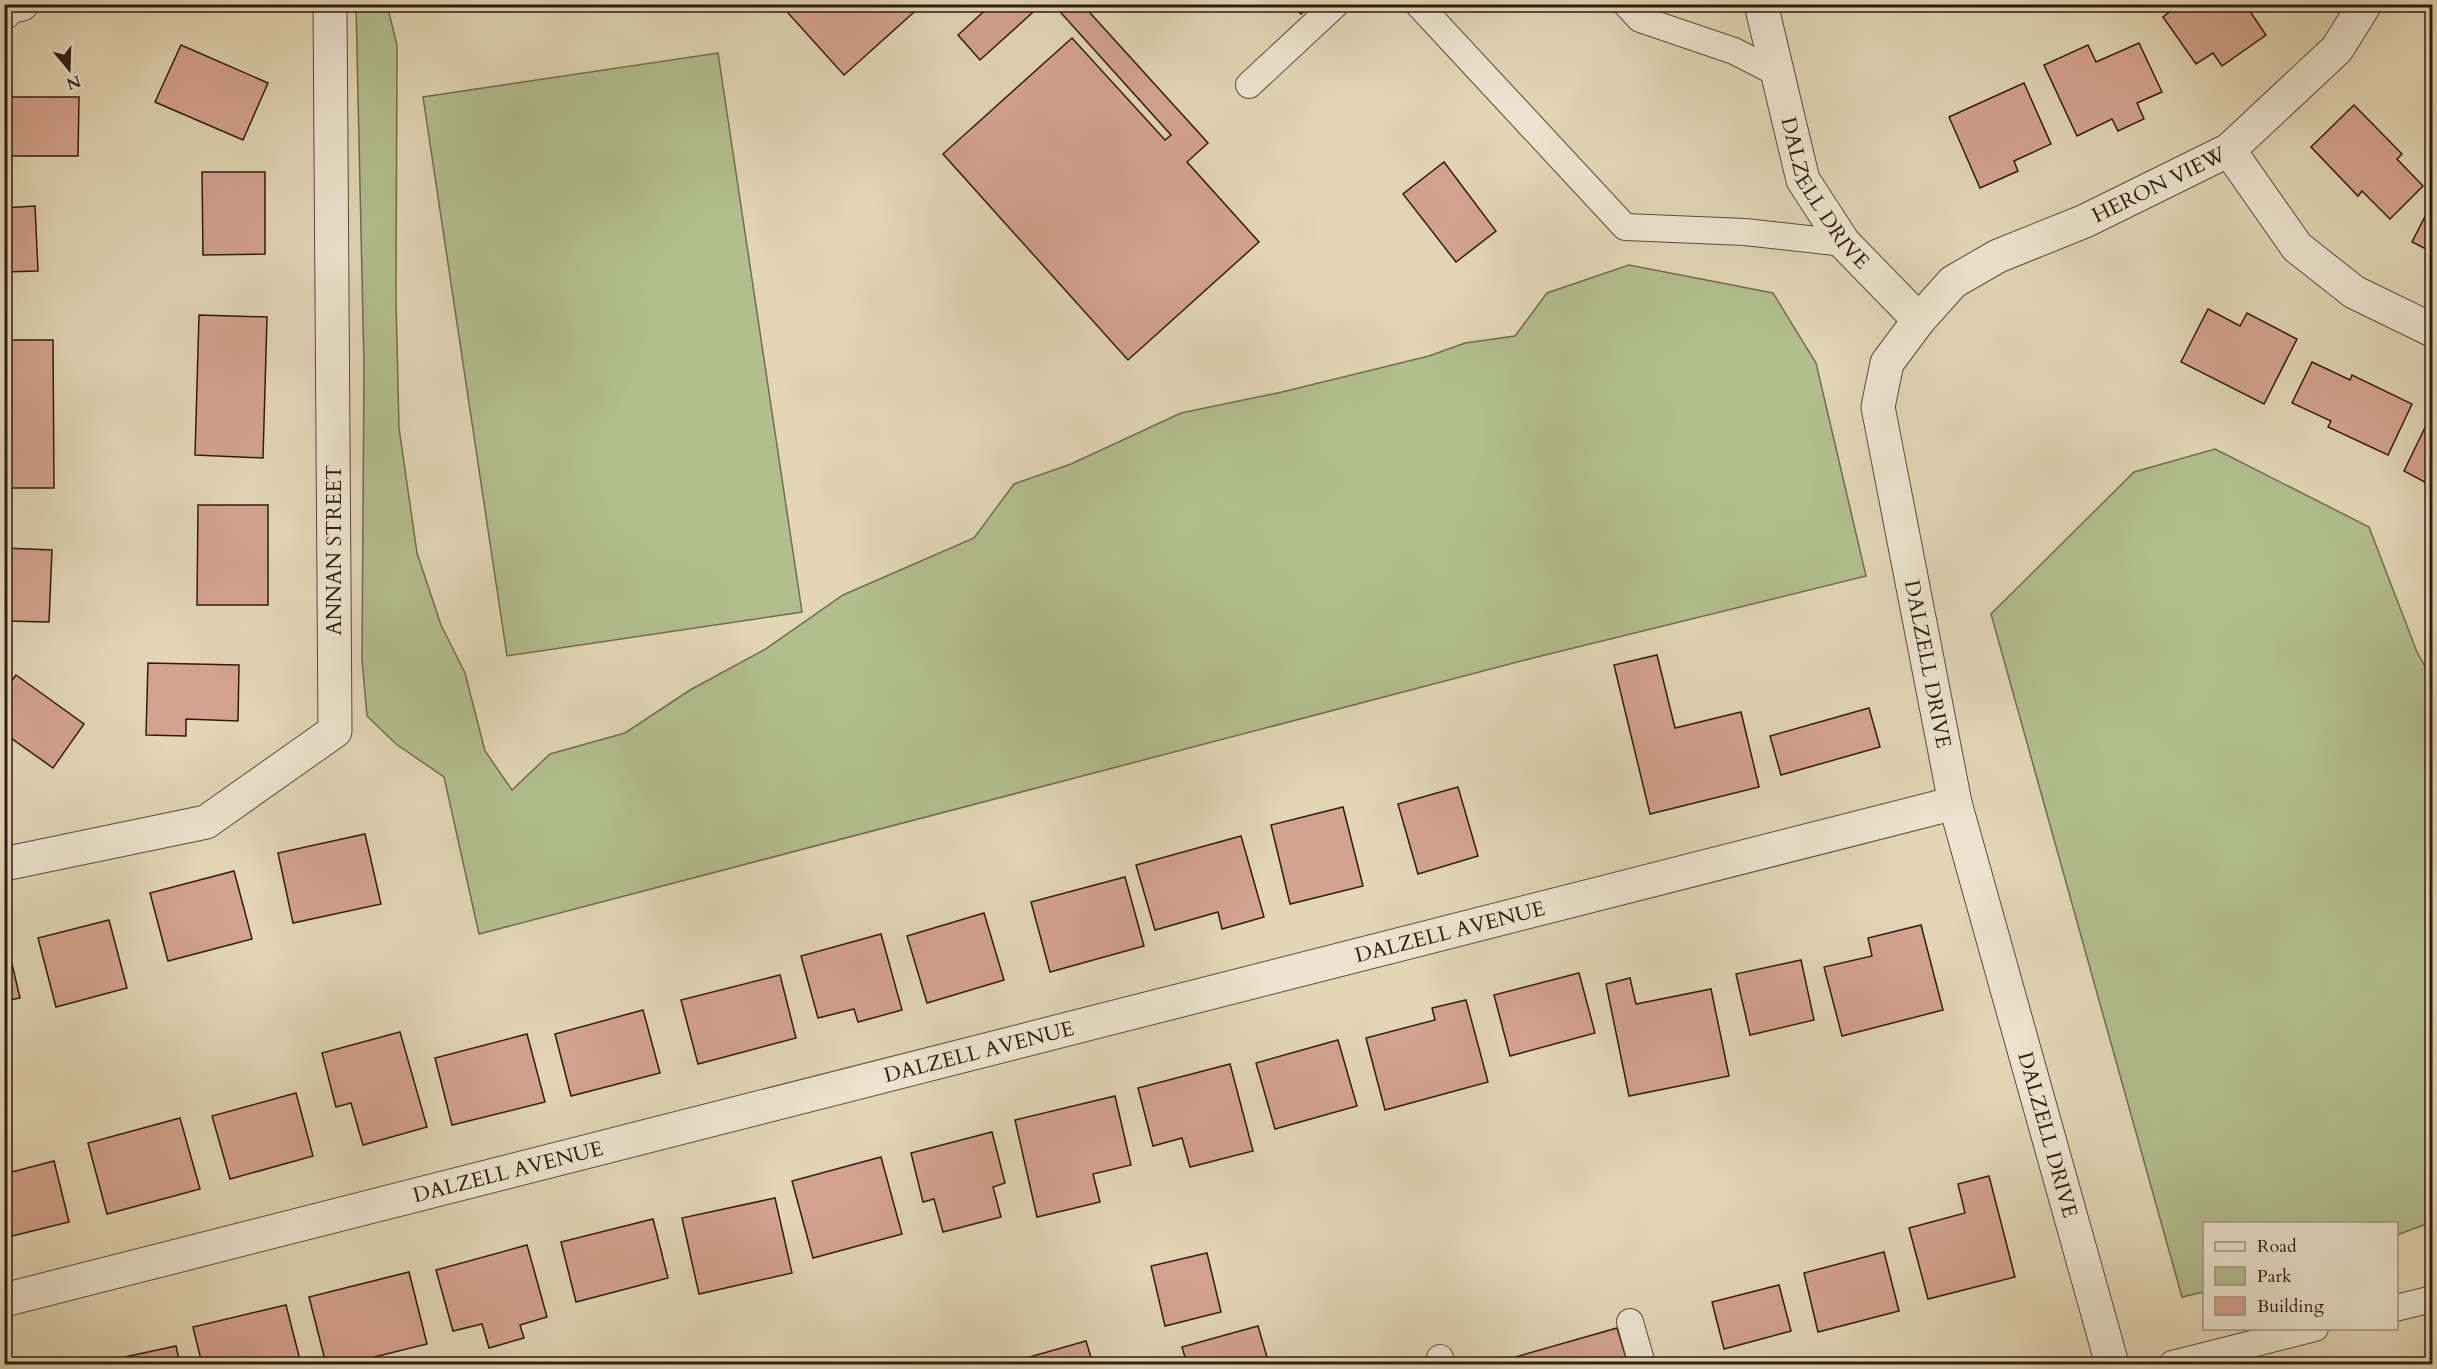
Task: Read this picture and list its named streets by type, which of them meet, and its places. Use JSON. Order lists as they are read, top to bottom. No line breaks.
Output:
{"streets":{"street":["HERON VIEW","DALZELL DRIVE","ANNAN STREET","DALZELL AVENUE"]},"crossings":[["HERON VIEW","DALZELL DRIVE"],["DALZELL DRIVE","DALZELL AVENUE"]],"legend":["Road","Park","Building"],"north":"bottom"}
